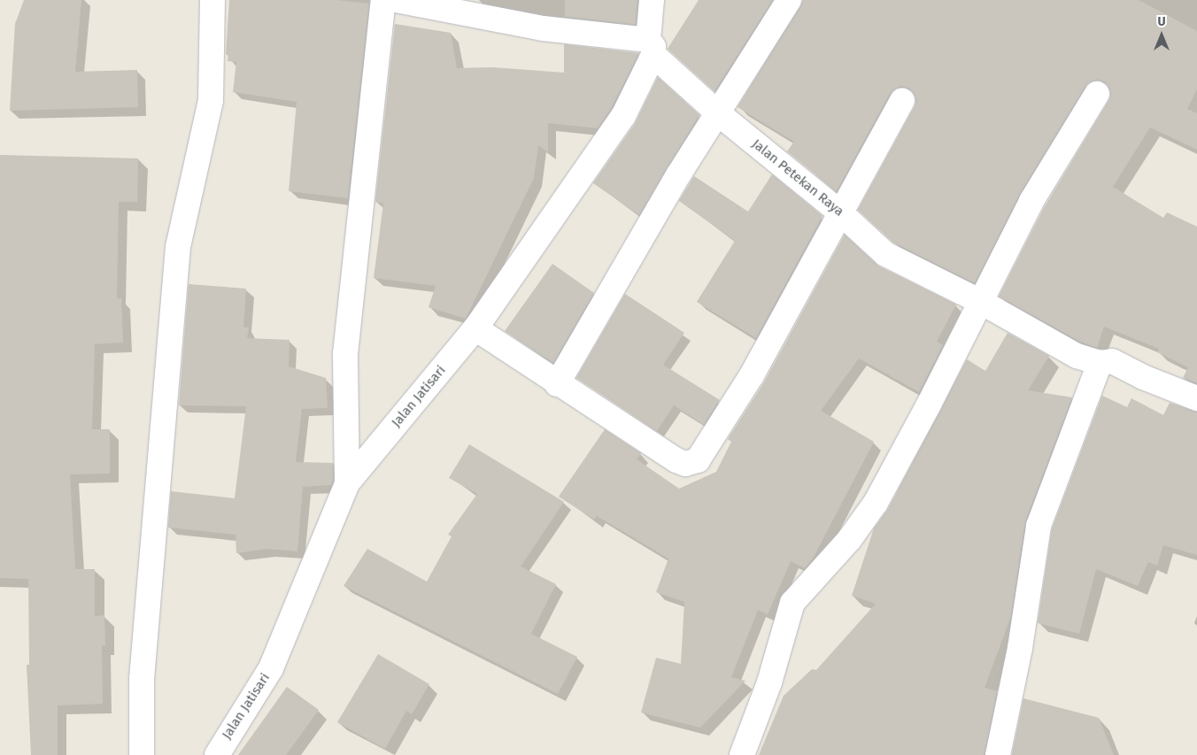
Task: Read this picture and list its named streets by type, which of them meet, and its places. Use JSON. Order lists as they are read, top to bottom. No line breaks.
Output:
{"streets":{"street":["Jalan Petekan Raya","Jalan Jatisari"]},"crossings":[["Jalan Petekan Raya","Jalan Jatisari"]],"north":"top"}
